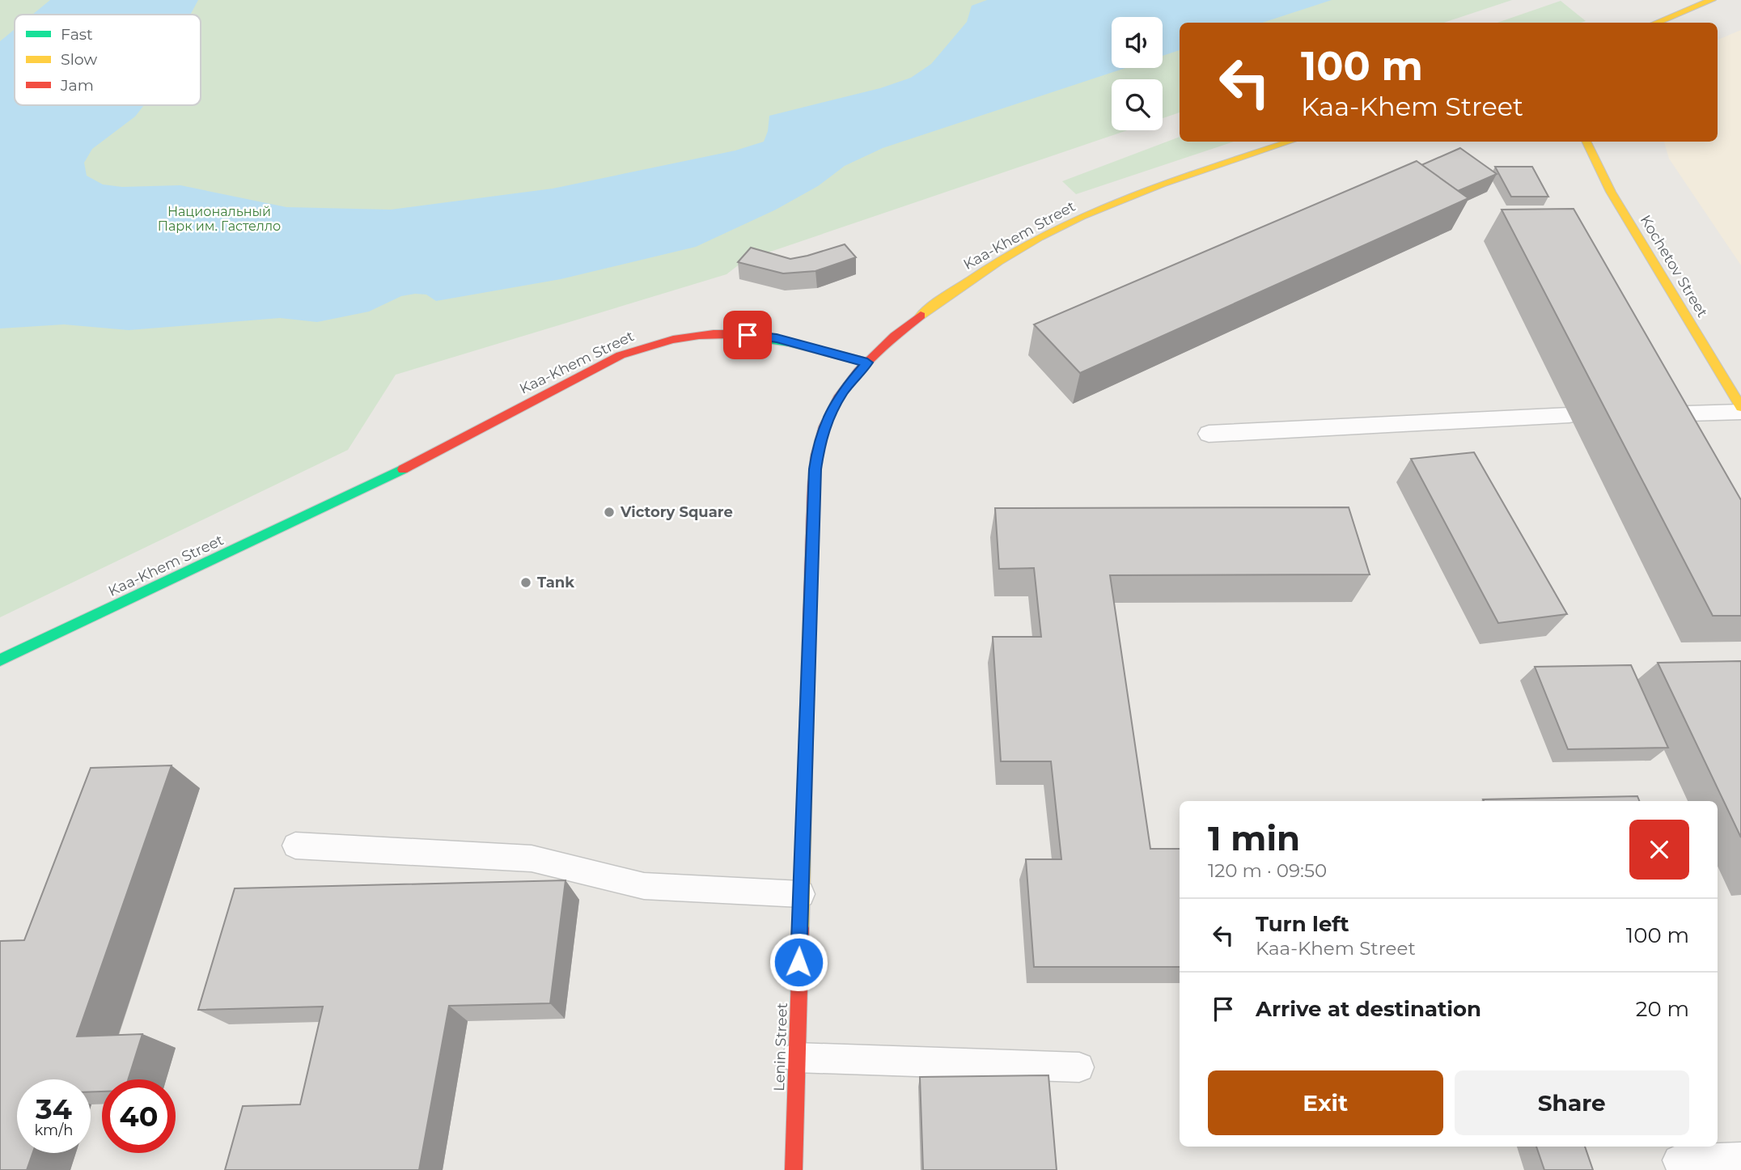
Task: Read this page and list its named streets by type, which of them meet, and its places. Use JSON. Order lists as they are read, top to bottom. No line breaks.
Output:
{"streets":{"street":["Kaa-Khem Street","Kochetov Street","Lenin Street"]},"crossings":[["Kaa-Khem Street","Lenin Street"]],"parks":["Национальный Парк им. Гастелло"],"places":["Victory Square","Tank"],"legend":["Fast","Slow","Jam"],"page":{"turn":["100 m","Kaa-Khem Street"],"heading":["1 min","120 m · 09:50"],"list":[{"name":"Turn left","note":"Kaa-Khem Street","value":"100 m"},{"name":"Arrive at destination","value":"20 m"}],"buttons":["Exit","Share"],"speed":"34 km/h","limit":"40"}}
